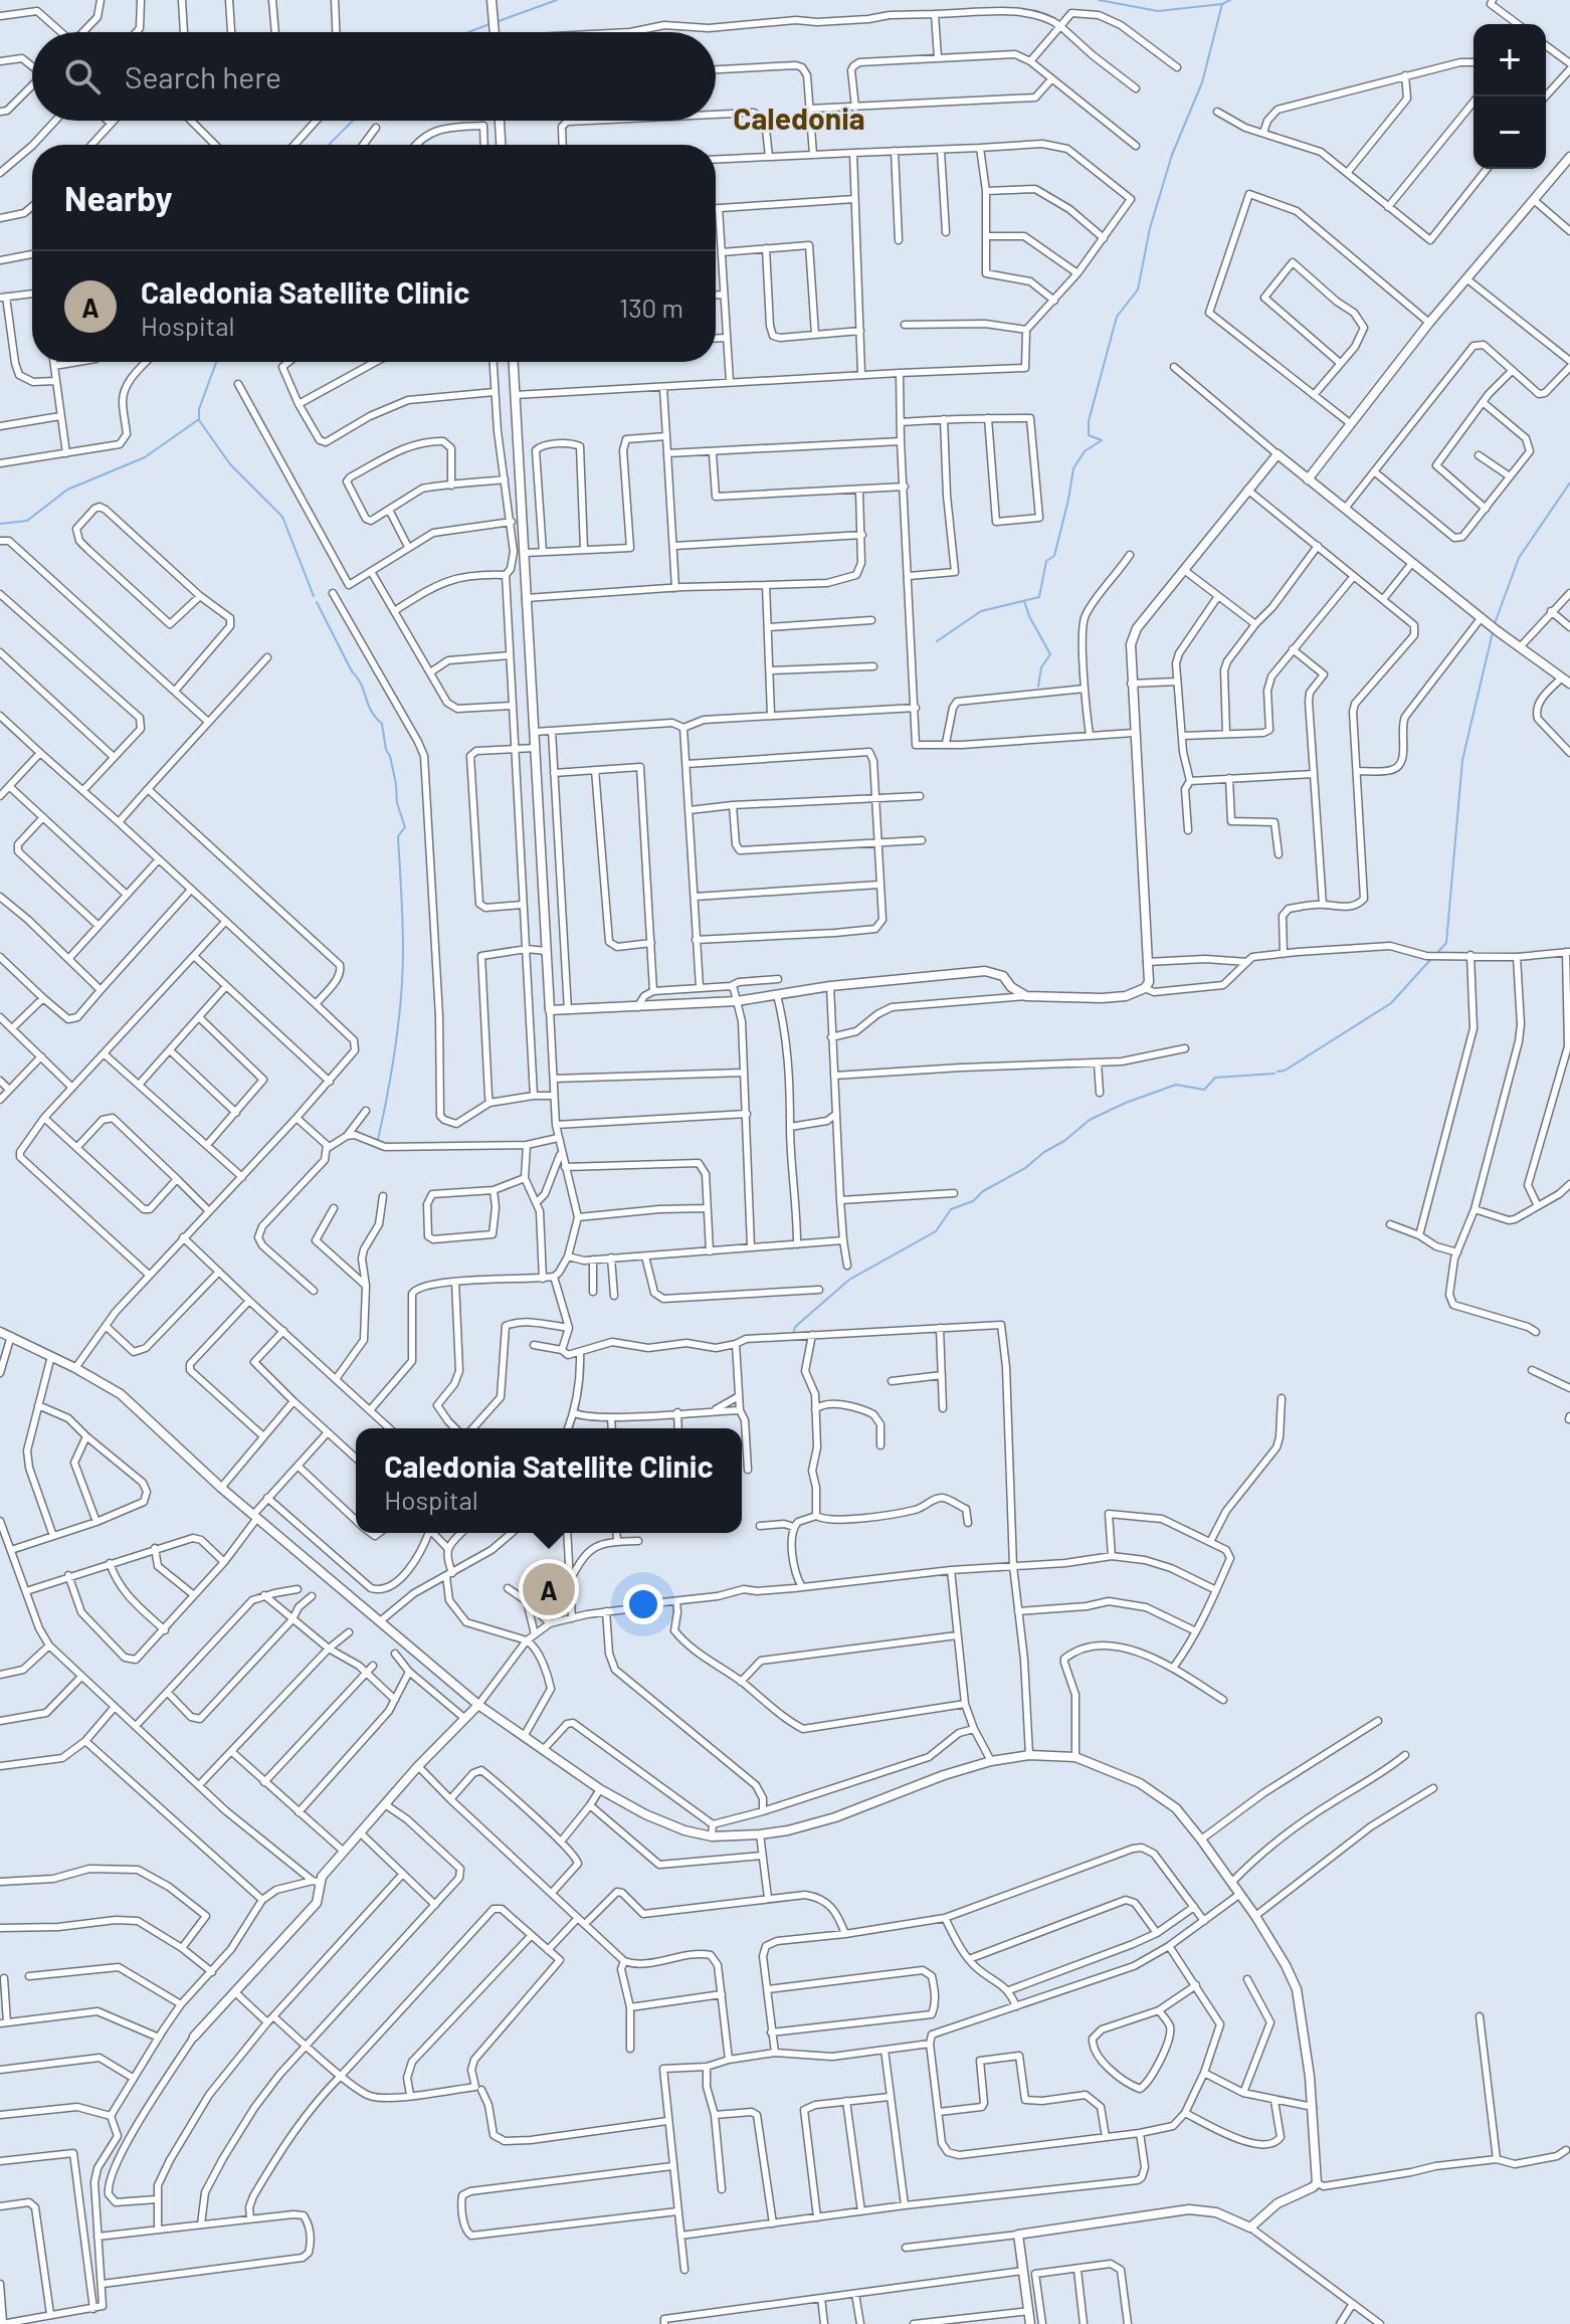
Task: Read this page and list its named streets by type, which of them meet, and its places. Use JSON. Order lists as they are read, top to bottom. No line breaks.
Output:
{"districts":["Caledonia"],"page":{"map_buttons":["+","−"],"search":"Search here","heading":"Nearby","list":[{"mark":"A","name":"Caledonia Satellite Clinic","note":"Hospital","value":"130 m"}],"popup":["Caledonia Satellite Clinic","Hospital"],"pins":"A"}}
